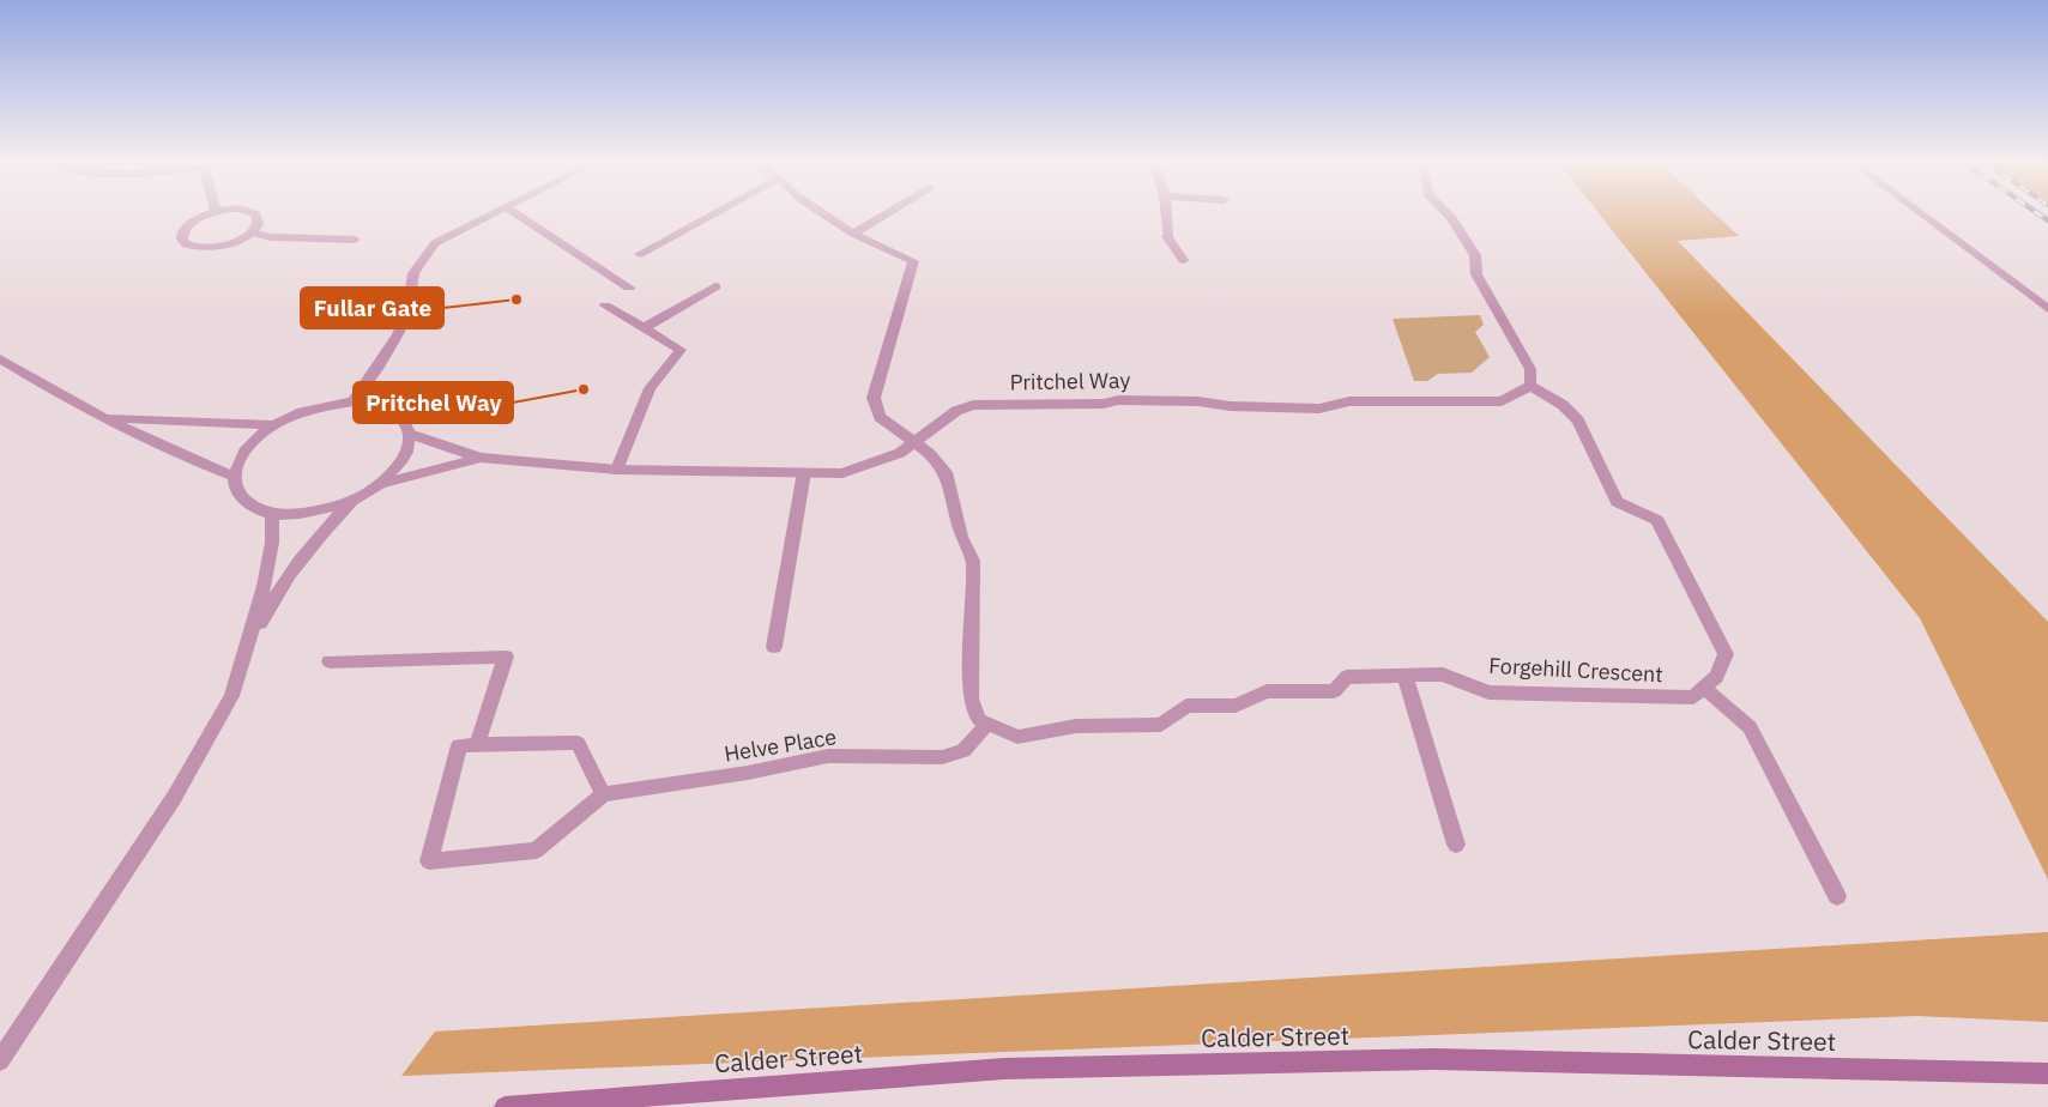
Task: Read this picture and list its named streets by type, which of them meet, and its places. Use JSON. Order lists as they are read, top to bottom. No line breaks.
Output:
{"streets":{"main road":["Calder Street"],"street":["Pritchel Way","Forgehill Crescent","Helve Place"]},"crossings":[["Forgehill Crescent","Helve Place"]],"places":["Fullar Gate","Pritchel Way"]}
